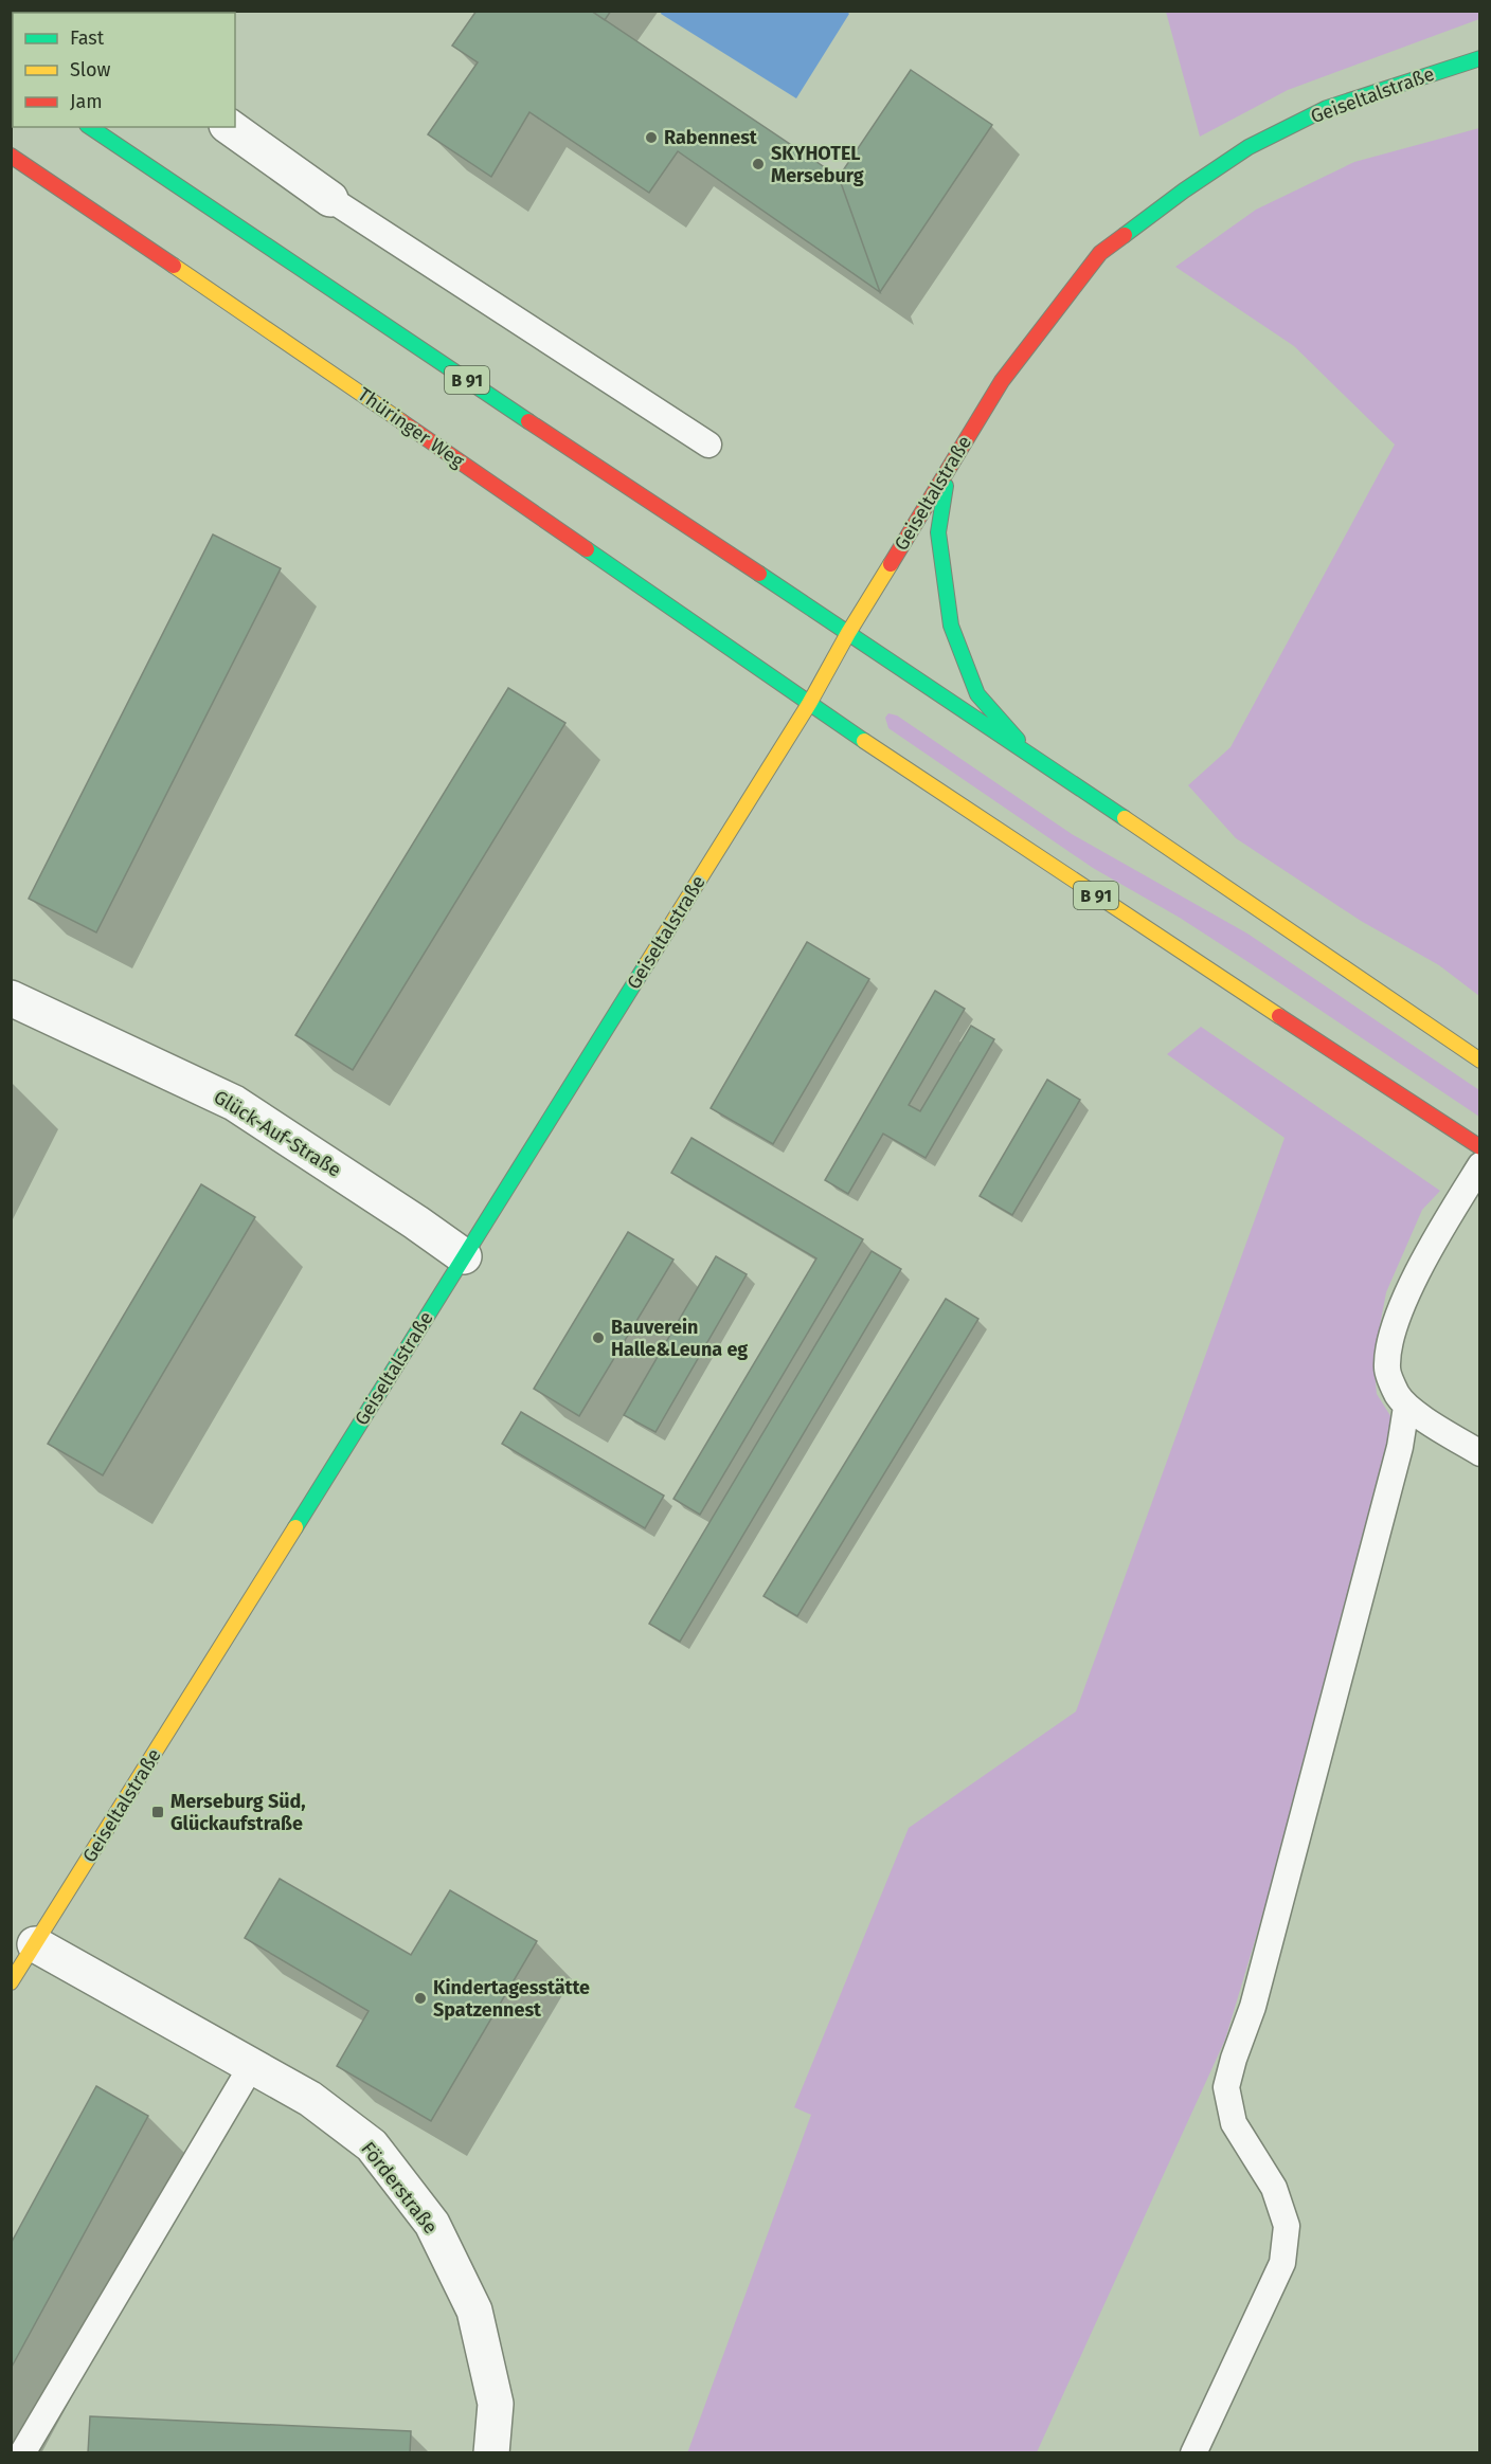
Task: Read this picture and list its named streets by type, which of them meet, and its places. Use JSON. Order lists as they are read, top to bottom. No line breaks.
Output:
{"streets":{"main road":["Geiseltalstraße","B 91","Thüringer Weg"],"street":["Glück-Auf-Straße","Förderstraße"]},"crossings":[["Geiseltalstraße","B 91"],["Geiseltalstraße","Thüringer Weg"],["Geiseltalstraße","Glück-Auf-Straße"],["Geiseltalstraße","Förderstraße"],["B 91","Thüringer Weg"]],"places":{"other":["Rabennest","SKYHOTEL Merseburg","Bauverein Halle&Leuna eg","Kindertagesstätte Spatzennest"],"transit":["Merseburg Süd, Glückaufstraße"]},"legend":["Fast","Slow","Jam"]}
